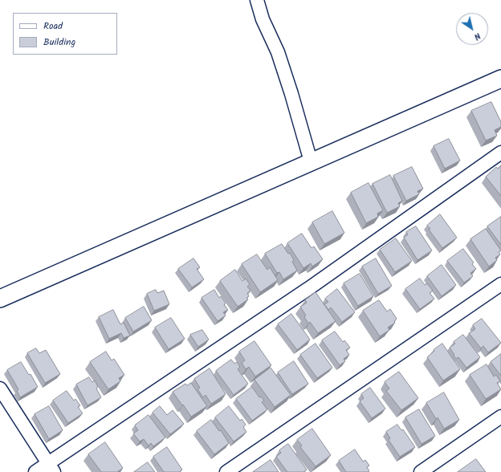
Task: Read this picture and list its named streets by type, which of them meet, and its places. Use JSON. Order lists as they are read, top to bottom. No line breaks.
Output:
{"legend":["Road","Building"],"north":"bottom right"}
